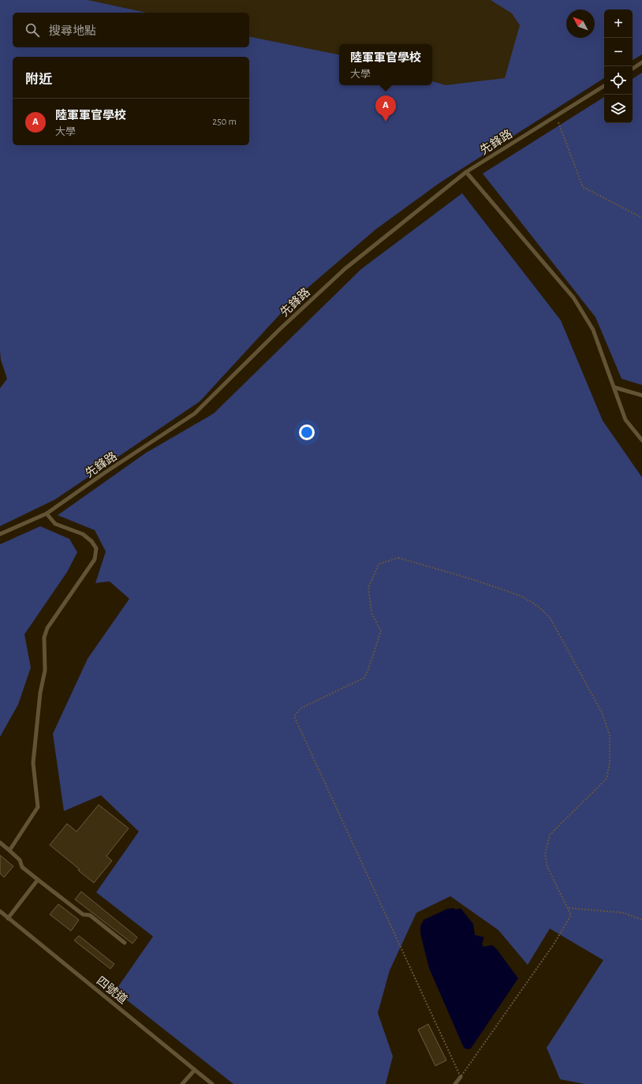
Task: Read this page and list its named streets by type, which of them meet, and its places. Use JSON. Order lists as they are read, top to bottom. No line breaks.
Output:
{"streets":{"lane":["先鋒路","四號道"]},"north":"top left","page":{"map_buttons":["+","−"],"search":"搜尋地點","popup":["陸軍軍官學校","大學"],"heading":"附近","pins":"A","list":[{"mark":"A","name":"陸軍軍官學校","note":"大學","value":"250 m"}]}}
